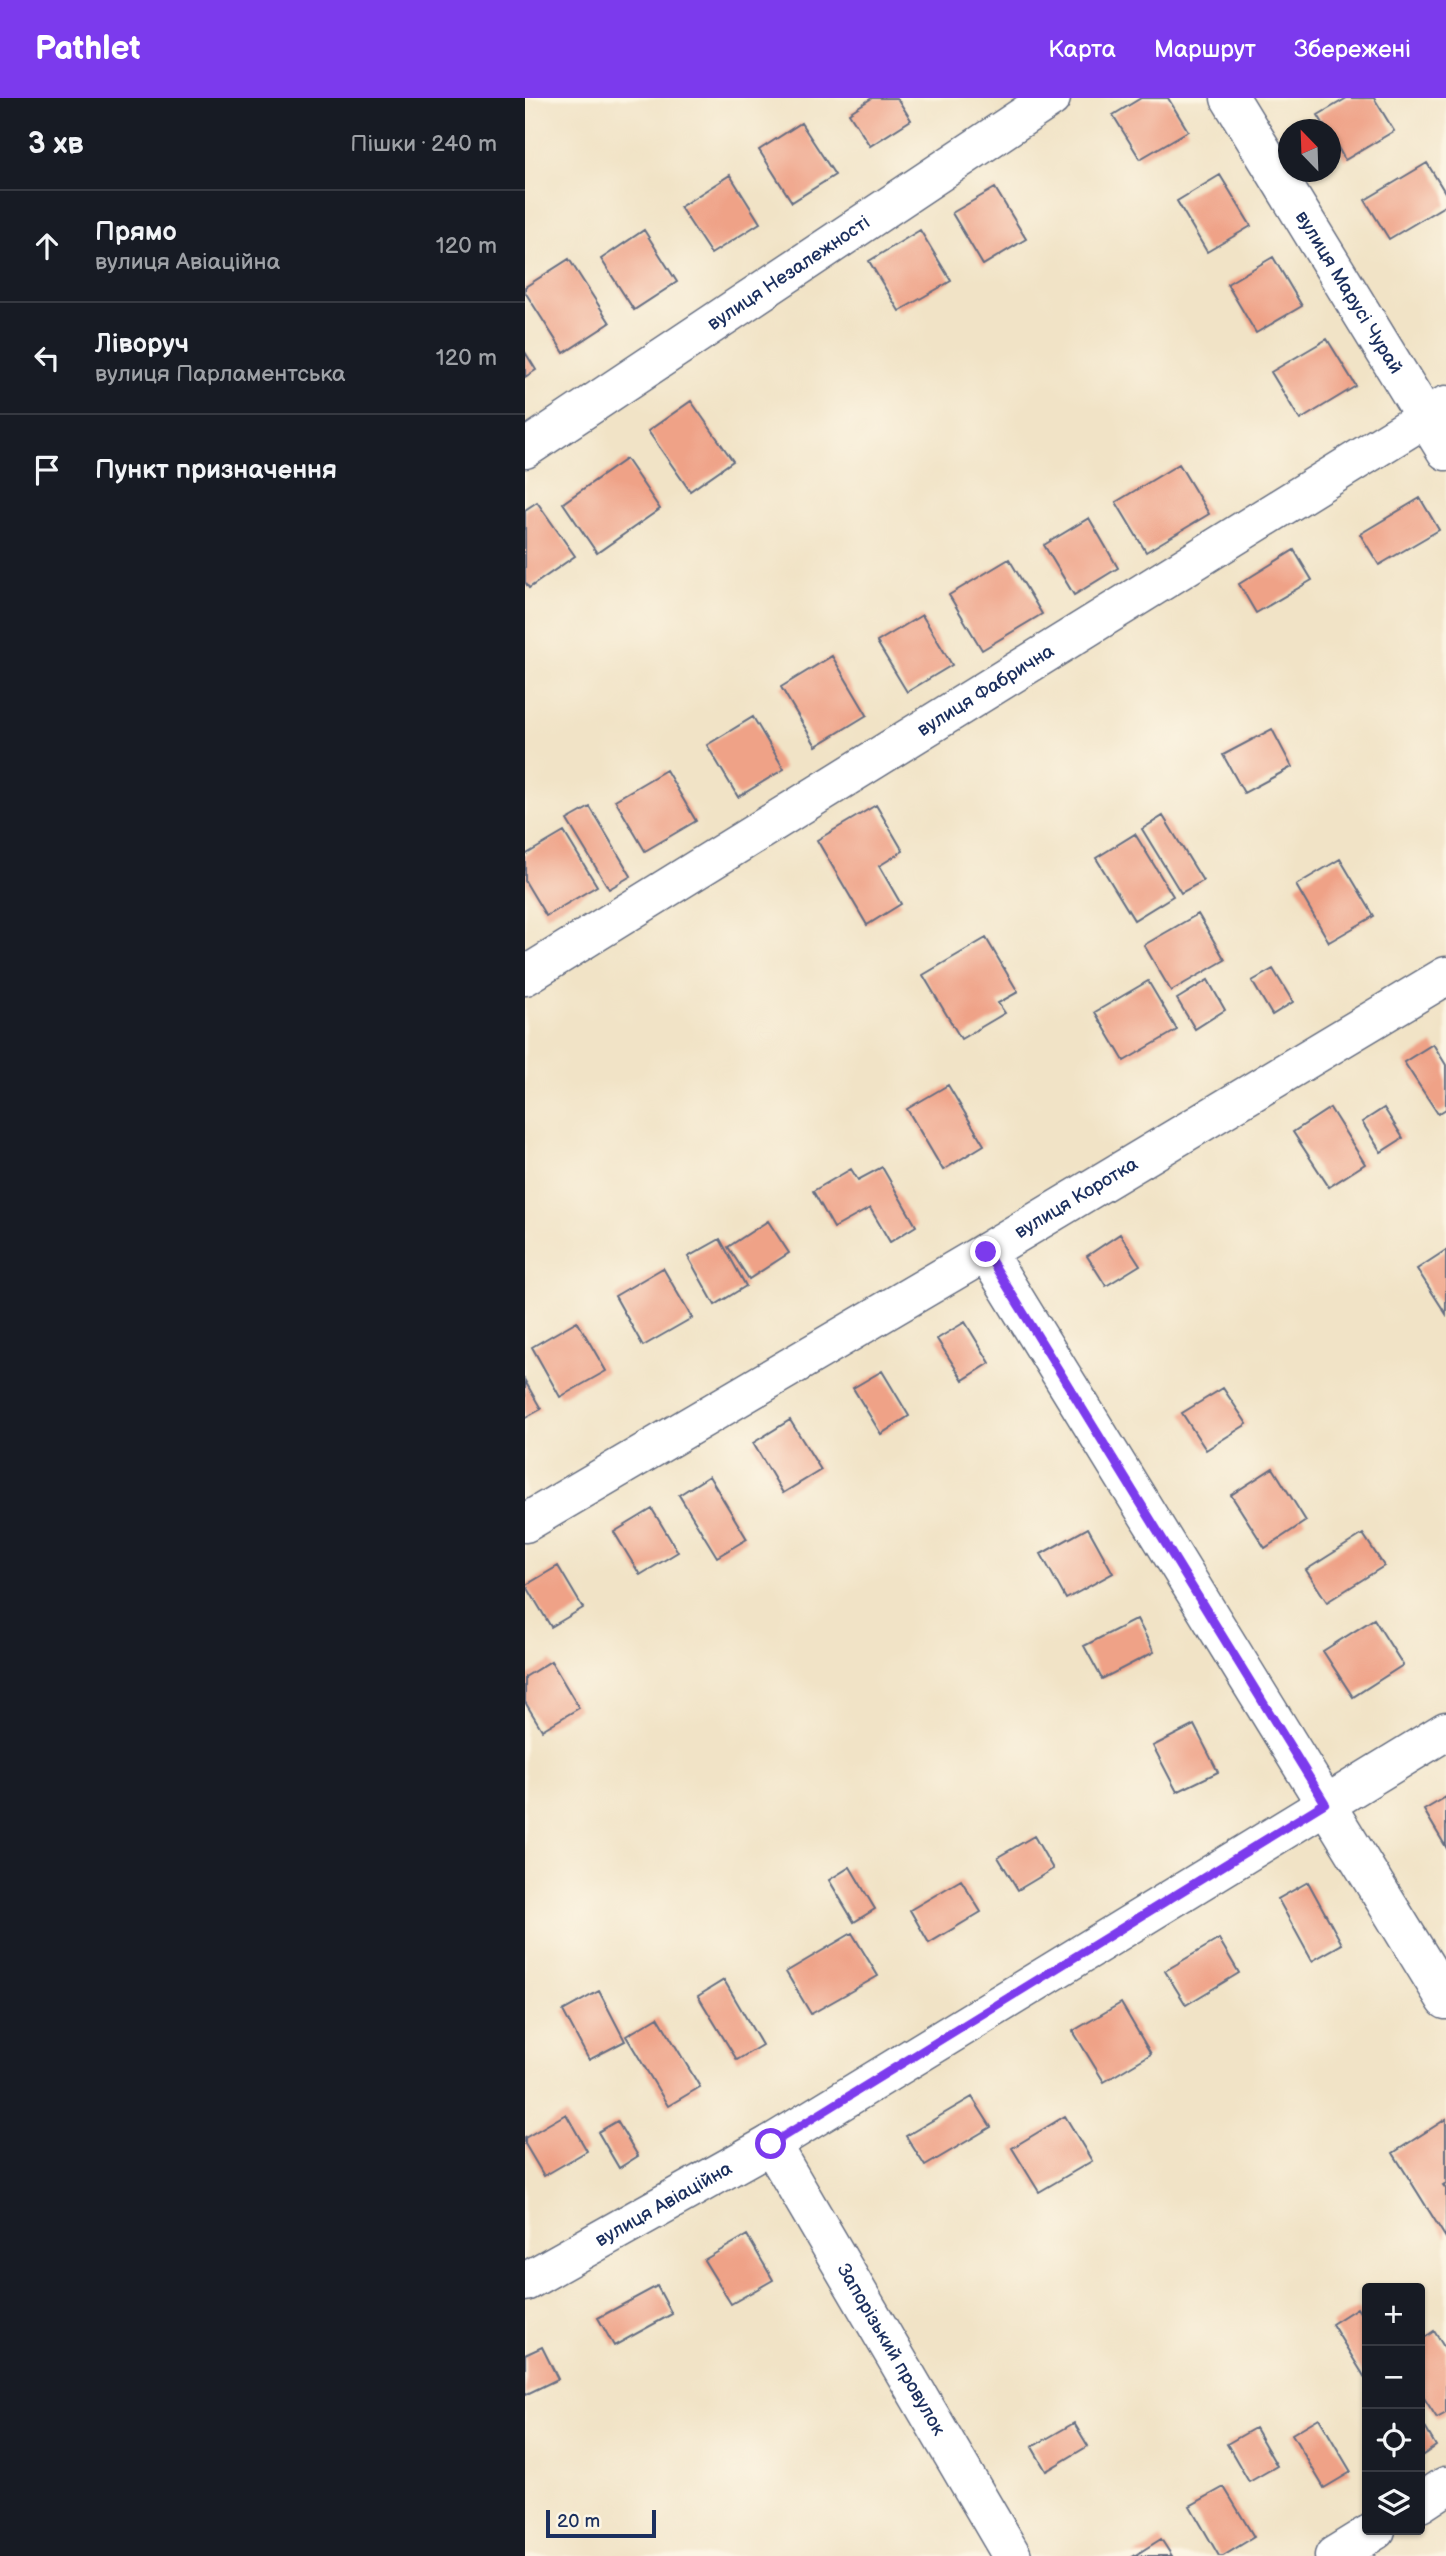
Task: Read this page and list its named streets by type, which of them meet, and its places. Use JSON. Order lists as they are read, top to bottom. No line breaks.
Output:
{"streets":{"street":["вулиця Незалежності","вулиця Марусі Чурай","вулиця Фабрична","вулиця Коротка","вулиця Авіаційна","Запорізький провулок"]},"crossings":[["вулиця Марусі Чурай","вулиця Фабрична"],["вулиця Авіаційна","Запорізький провулок"]],"scale_bar":"20 m","north":"top left","page":{"header":"Pathlet","nav":["Карта","Маршрут","Збережені"],"heading":["3 хв","Пішки · 240 m"],"list":[["Прямо","вулиця Авіаційна","120 m"],["Ліворуч","вулиця Парламентська","120 m"],"Пункт призначення"],"map_buttons":["+","−"],"scale":"20 m"}}
